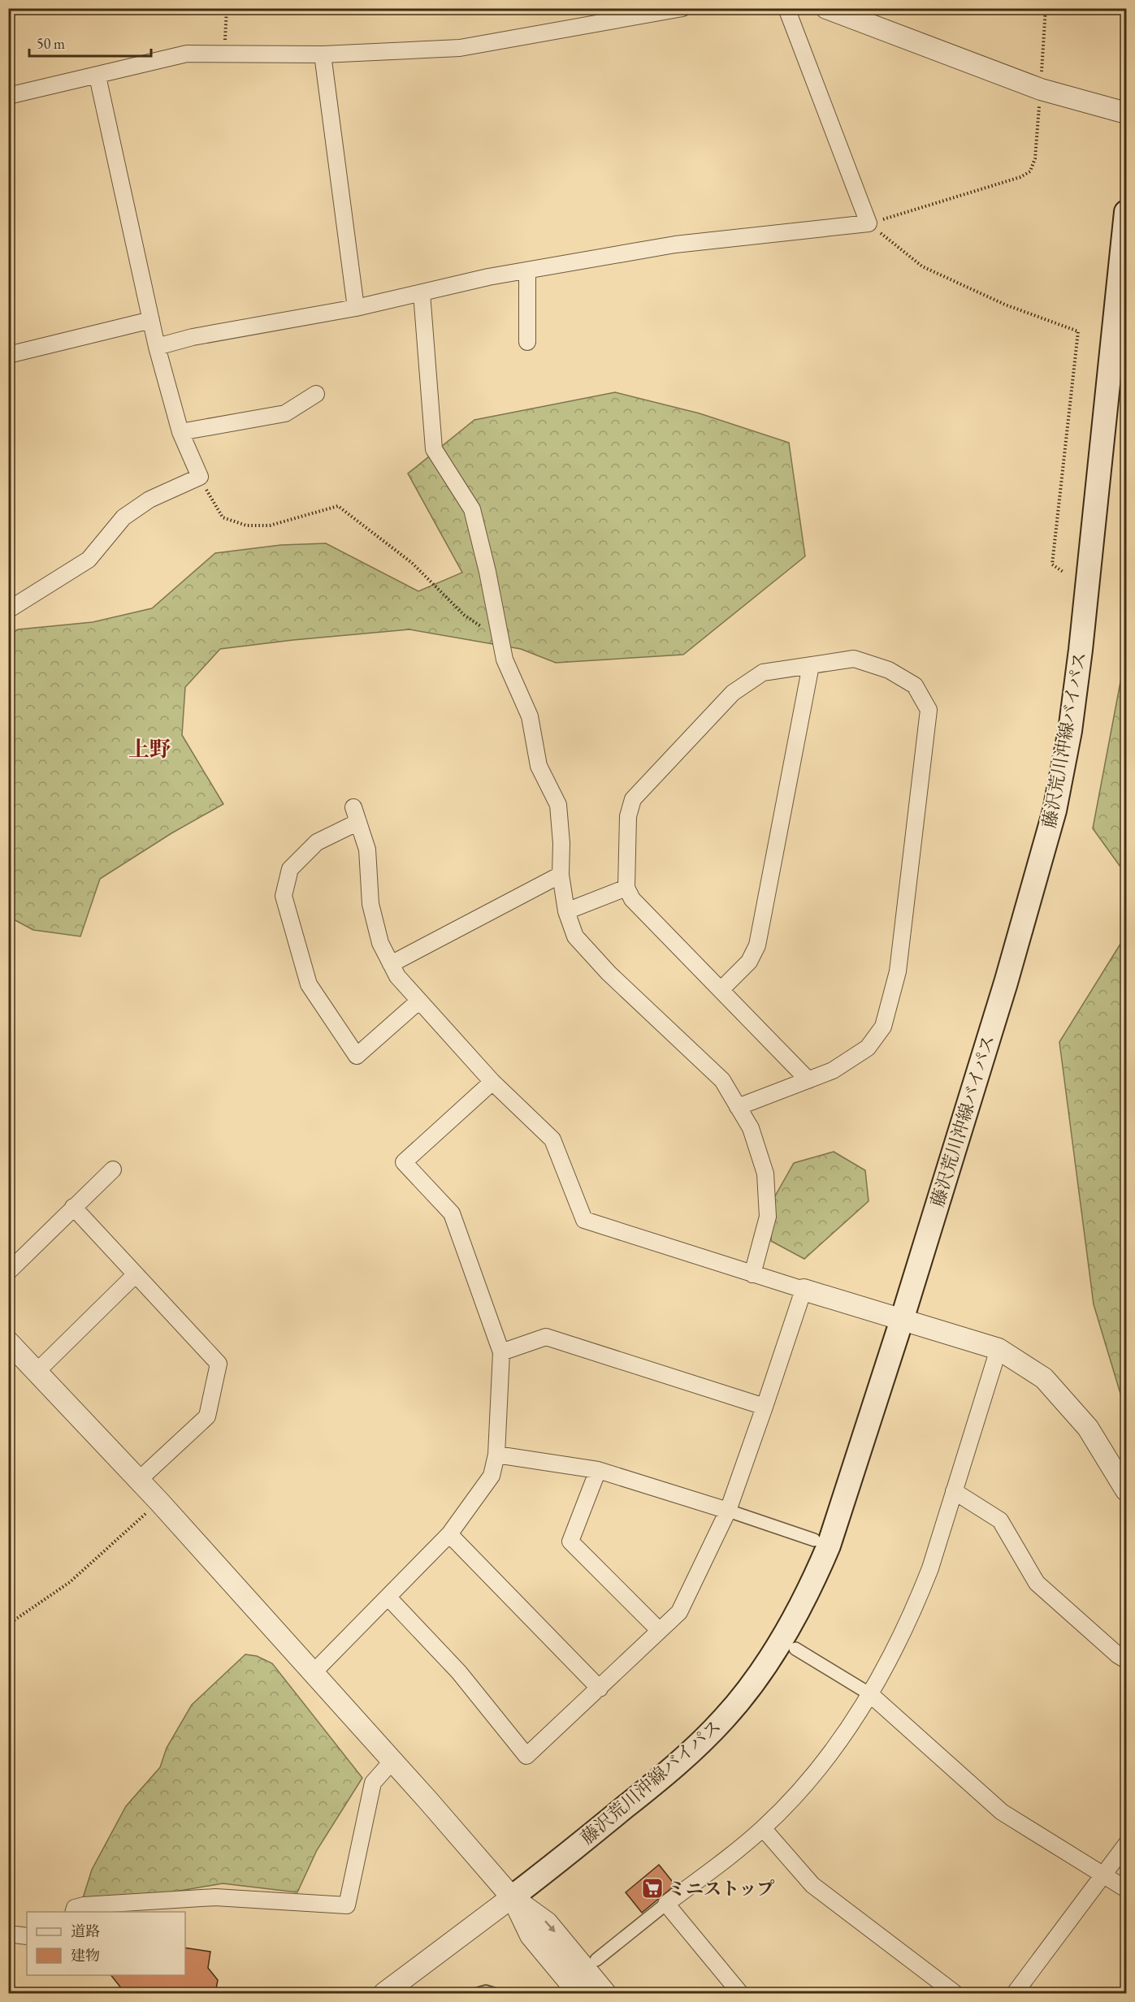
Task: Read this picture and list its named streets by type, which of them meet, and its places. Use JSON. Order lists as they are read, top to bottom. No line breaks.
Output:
{"streets":{"main road":["藤沢荒川沖線バイパス"]},"districts":["上野"],"places":{"supermarket":["ミニストップ"]},"legend":["道路","建物"],"scale_bar":"50 m"}
